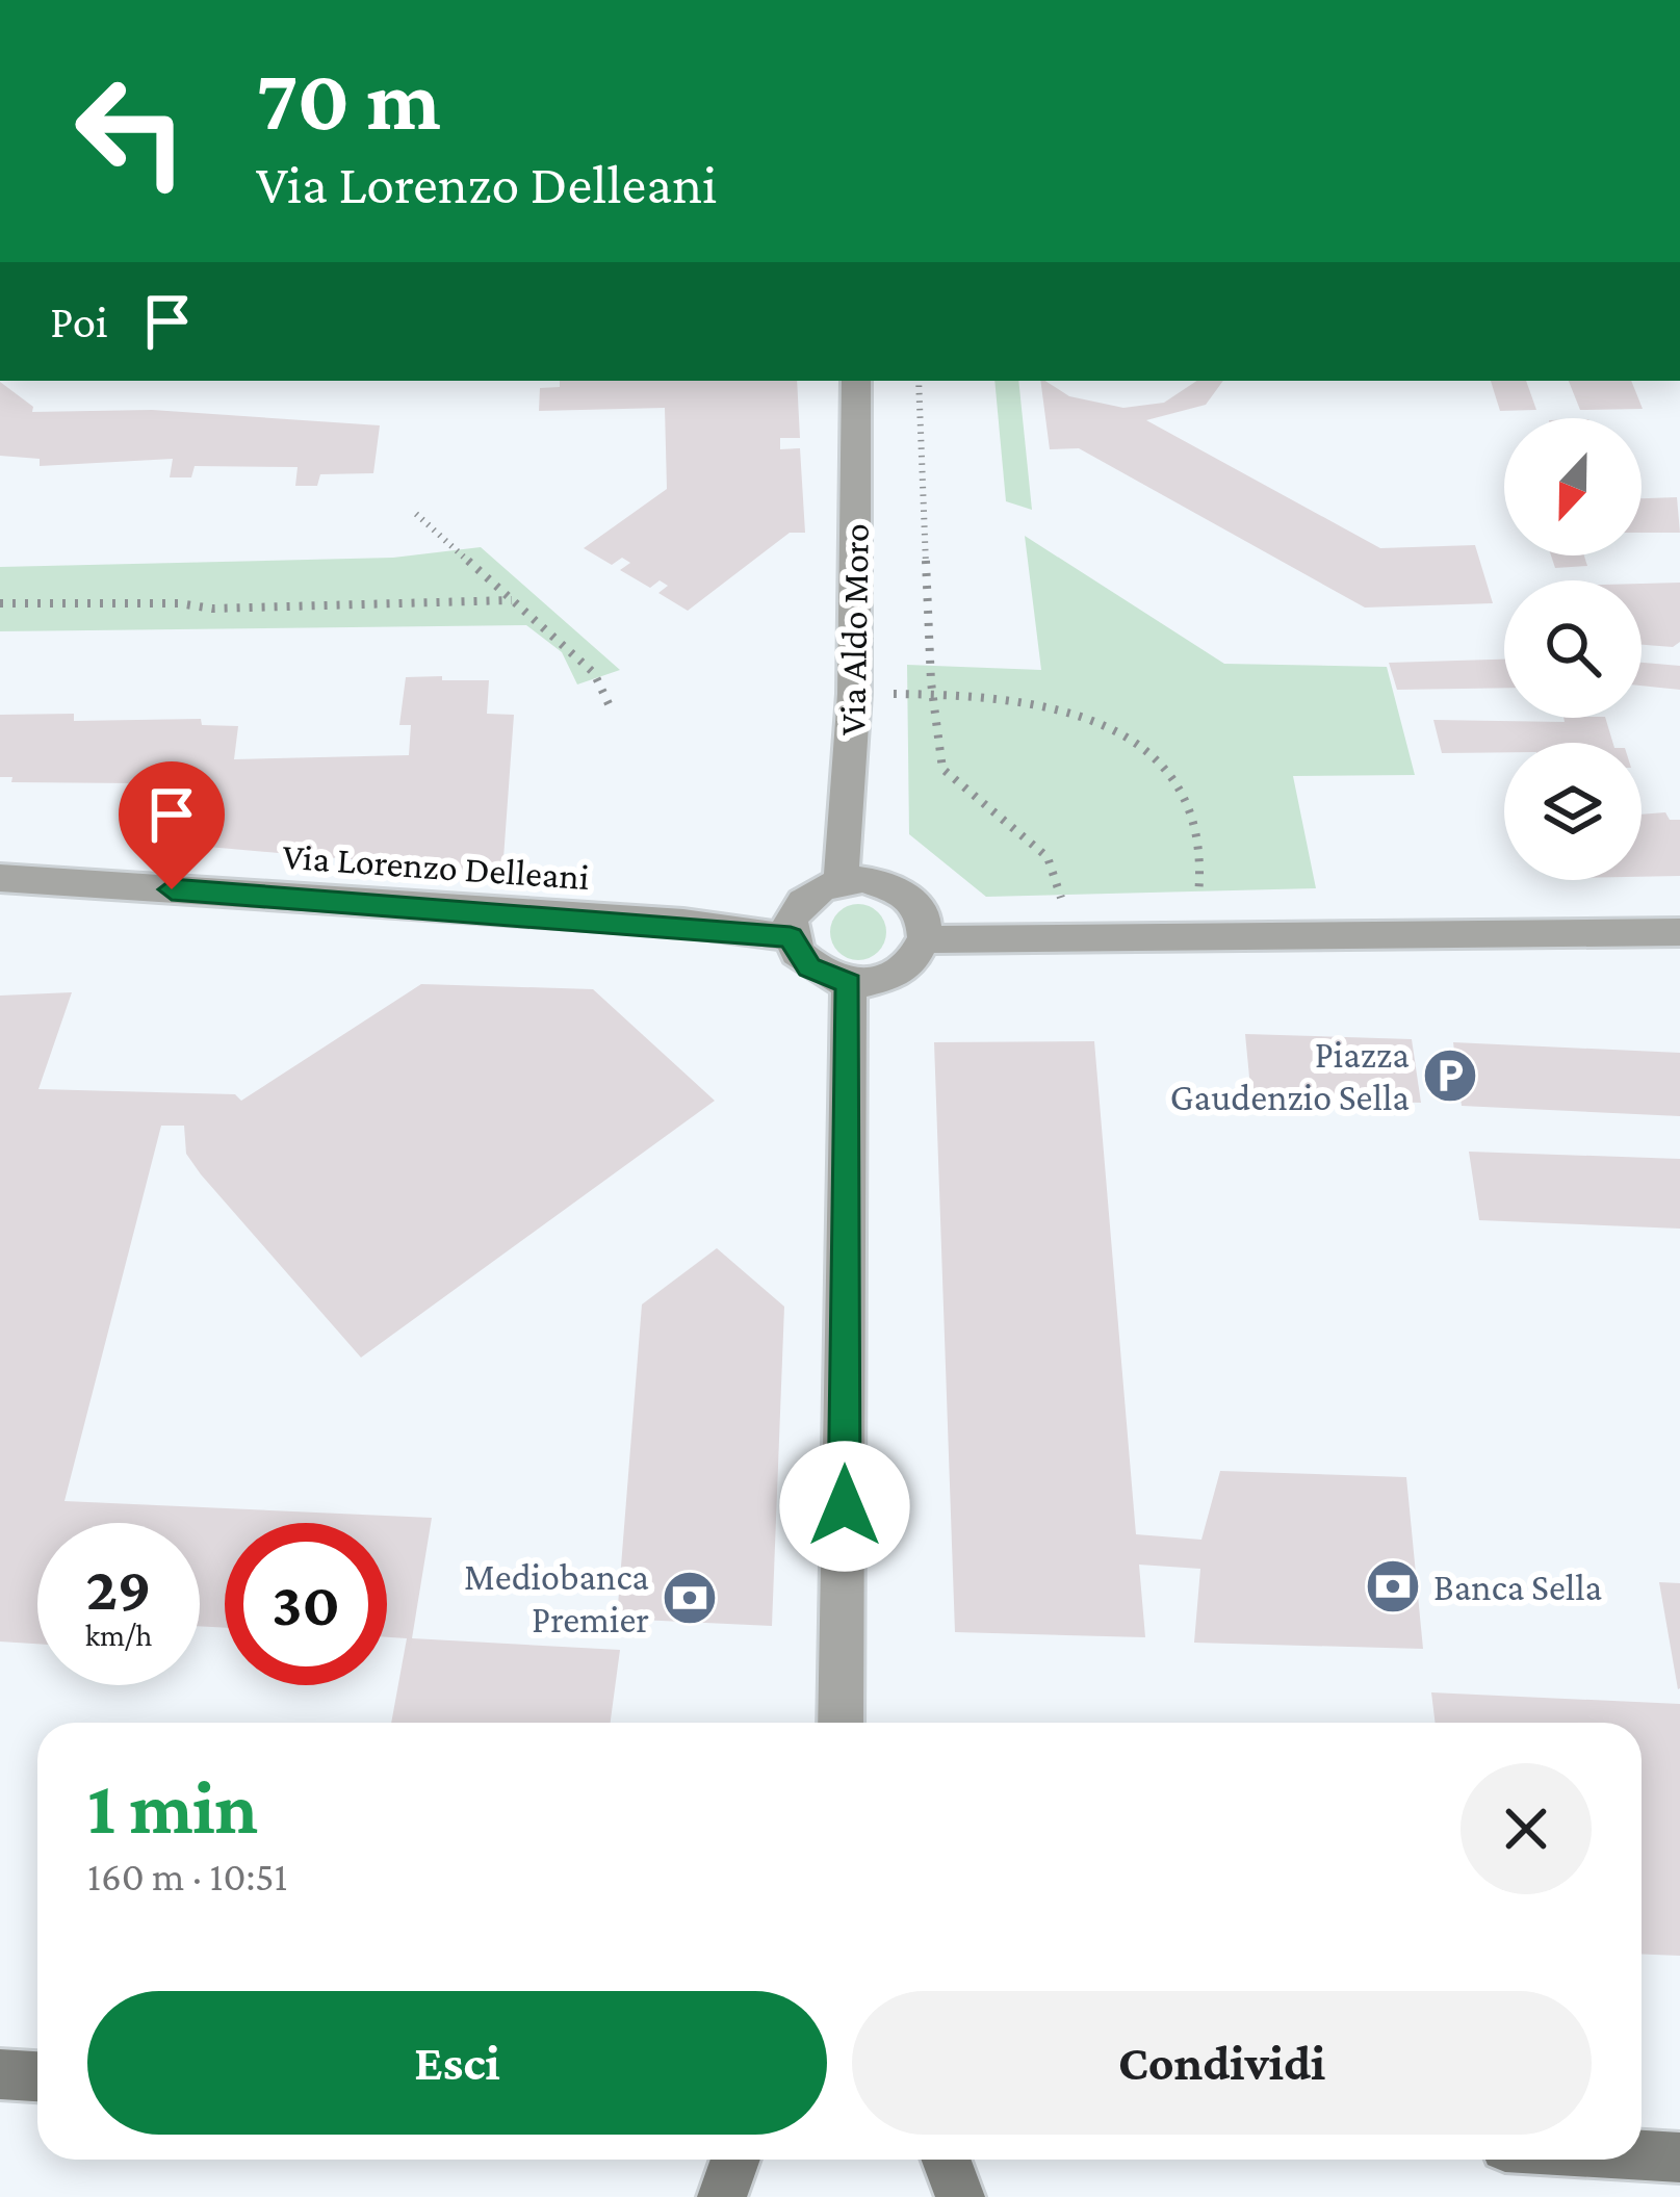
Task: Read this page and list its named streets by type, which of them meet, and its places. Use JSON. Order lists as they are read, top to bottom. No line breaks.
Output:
{"streets":{"street":["Via Aldo Moro","Via Lorenzo Delleani"]},"crossings":[["Via Aldo Moro","Via Lorenzo Delleani"]],"places":{"parking":["Piazza Gaudenzio Sella"],"bank":["Banca Sella","Mediobanca Premier"]},"north":"bottom","page":{"turn":["70 m","Via Lorenzo Delleani"],"then":"Poi","speed":"29 km/h","limit":"30","heading":["1 min","160 m · 10:51"],"buttons":["Esci","Condividi"]}}
